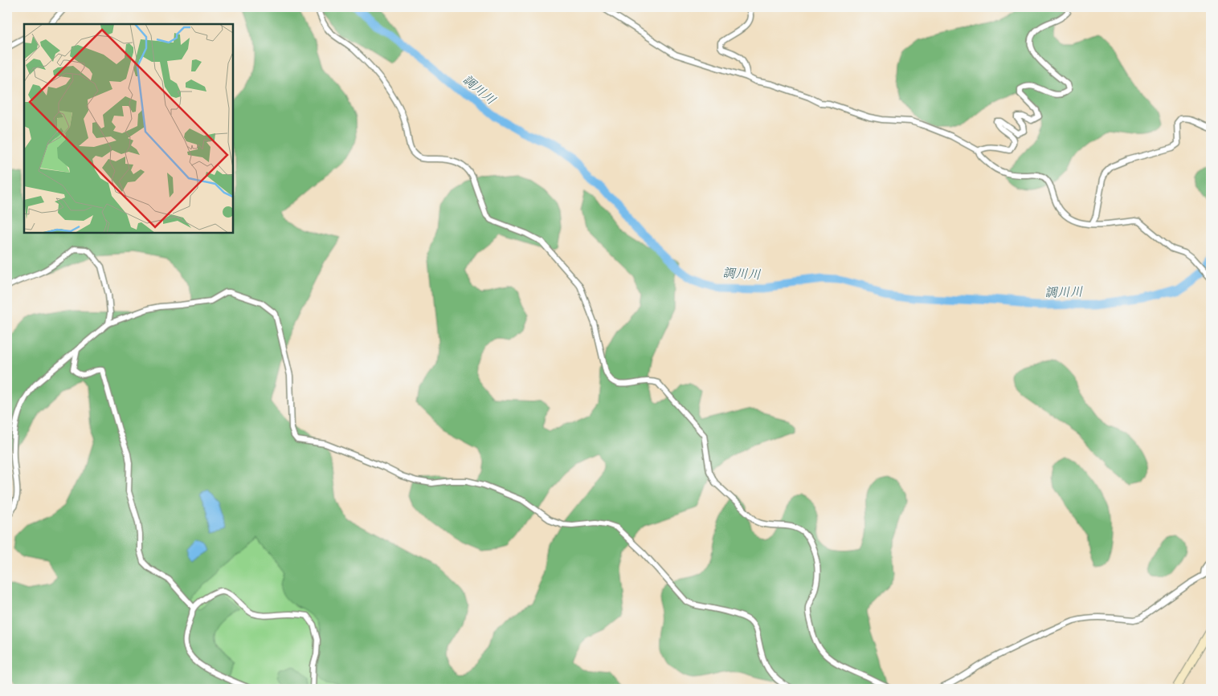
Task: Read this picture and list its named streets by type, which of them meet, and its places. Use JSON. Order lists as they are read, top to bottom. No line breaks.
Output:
{"water":["調川川"]}
